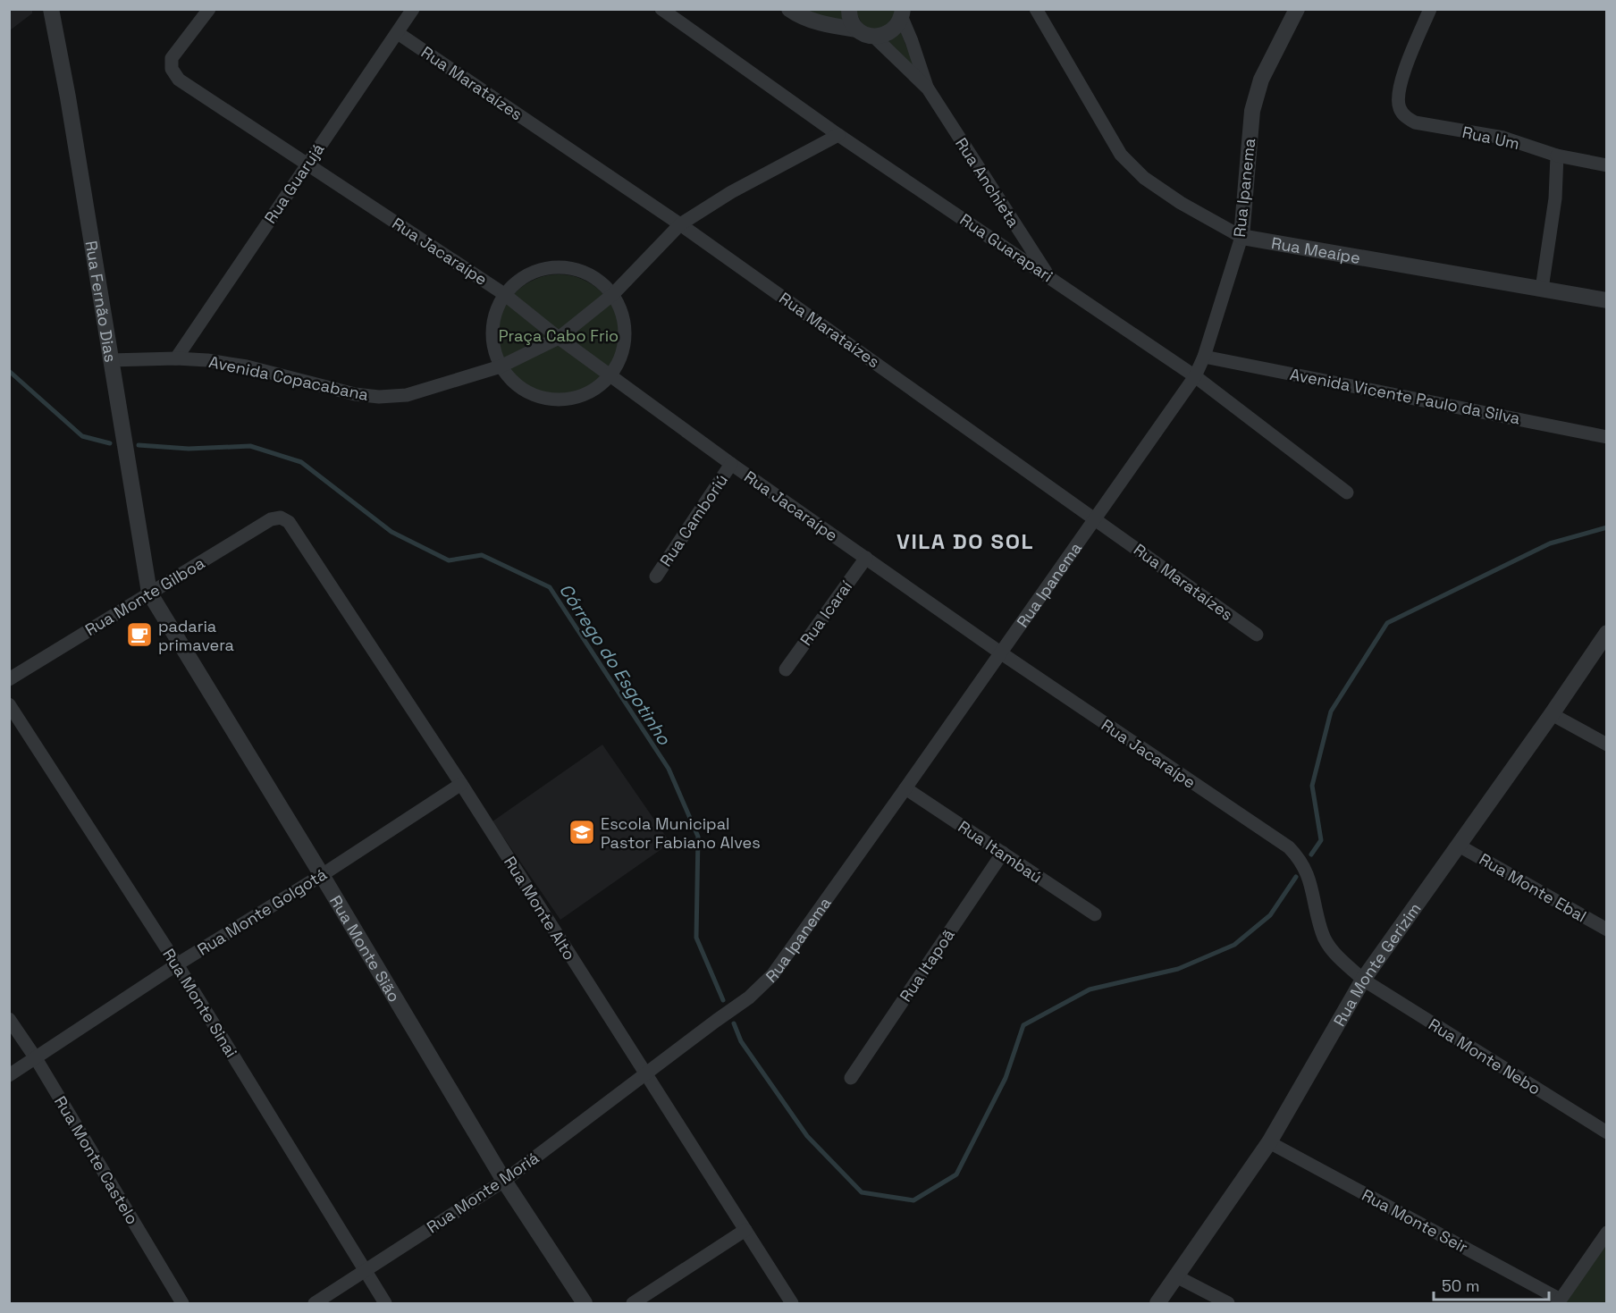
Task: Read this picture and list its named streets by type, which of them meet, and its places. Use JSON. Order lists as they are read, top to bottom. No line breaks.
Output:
{"streets":{"street":["Rua Marataízes","Rua Um","Rua Anchieta","Rua Guarujá","Rua Ipanema","Rua Guarapari","Rua Meaípe","Rua Jacaraípe","Rua Fernão Dias","Avenida Copacabana","Avenida Vicente Paulo da Silva","Rua Camboriú","Rua Monte Gilboa","Rua Icaraí","Rua Itambaú","Rua Monte Ebal","Rua Monte Alto","Rua Monte Golgotá","Rua Monte Sião","Rua Itapoã","Rua Monte Gerizim","Rua Monte Sinai","Rua Monte Nebo","Rua Monte Castelo","Rua Monte Moriá","Rua Monte Seir"]},"crossings":[["Rua Marataízes","Rua Guarujá"],["Rua Marataízes","Rua Ipanema"],["Rua Marataízes","Avenida Copacabana"],["Rua Anchieta","Rua Guarapari"],["Rua Guarujá","Rua Jacaraípe"],["Rua Guarujá","Avenida Copacabana"],["Rua Ipanema","Rua Guarapari"],["Rua Ipanema","Rua Meaípe"],["Rua Ipanema","Rua Jacaraípe"],["Rua Ipanema","Avenida Vicente Paulo da Silva"],["Rua Ipanema","Rua Itambaú"],["Rua Ipanema","Rua Monte Alto"],["Rua Ipanema","Rua Monte Moriá"],["Rua Guarapari","Avenida Copacabana"],["Rua Jacaraípe","Avenida Copacabana"],["Rua Jacaraípe","Rua Camboriú"],["Rua Jacaraípe","Rua Icaraí"],["Rua Jacaraípe","Rua Monte Gerizim"],["Rua Jacaraípe","Rua Monte Nebo"],["Rua Fernão Dias","Avenida Copacabana"],["Rua Fernão Dias","Rua Monte Gilboa"],["Rua Fernão Dias","Rua Monte Sião"],["Rua Monte Gilboa","Rua Monte Alto"],["Rua Monte Gilboa","Rua Monte Sião"],["Rua Itambaú","Rua Itapoã"],["Rua Monte Ebal","Rua Monte Gerizim"],["Rua Monte Alto","Rua Monte Golgotá"],["Rua Monte Alto","Rua Monte Moriá"],["Rua Monte Golgotá","Rua Monte Sião"],["Rua Monte Golgotá","Rua Monte Sinai"],["Rua Monte Golgotá","Rua Monte Castelo"],["Rua Monte Sião","Rua Monte Moriá"],["Rua Monte Gerizim","Rua Monte Nebo"],["Rua Monte Gerizim","Rua Monte Seir"],["Rua Monte Sinai","Rua Monte Moriá"]],"districts":["VILA DO SOL"],"water":["Córrego do Esgotinho"],"parks":["Praça Cabo Frio"],"places":{"cafe":["padaria primavera"],"school or university":["Escola Municipal Pastor Fabiano Alves"]},"scale_bar":"50 m"}
